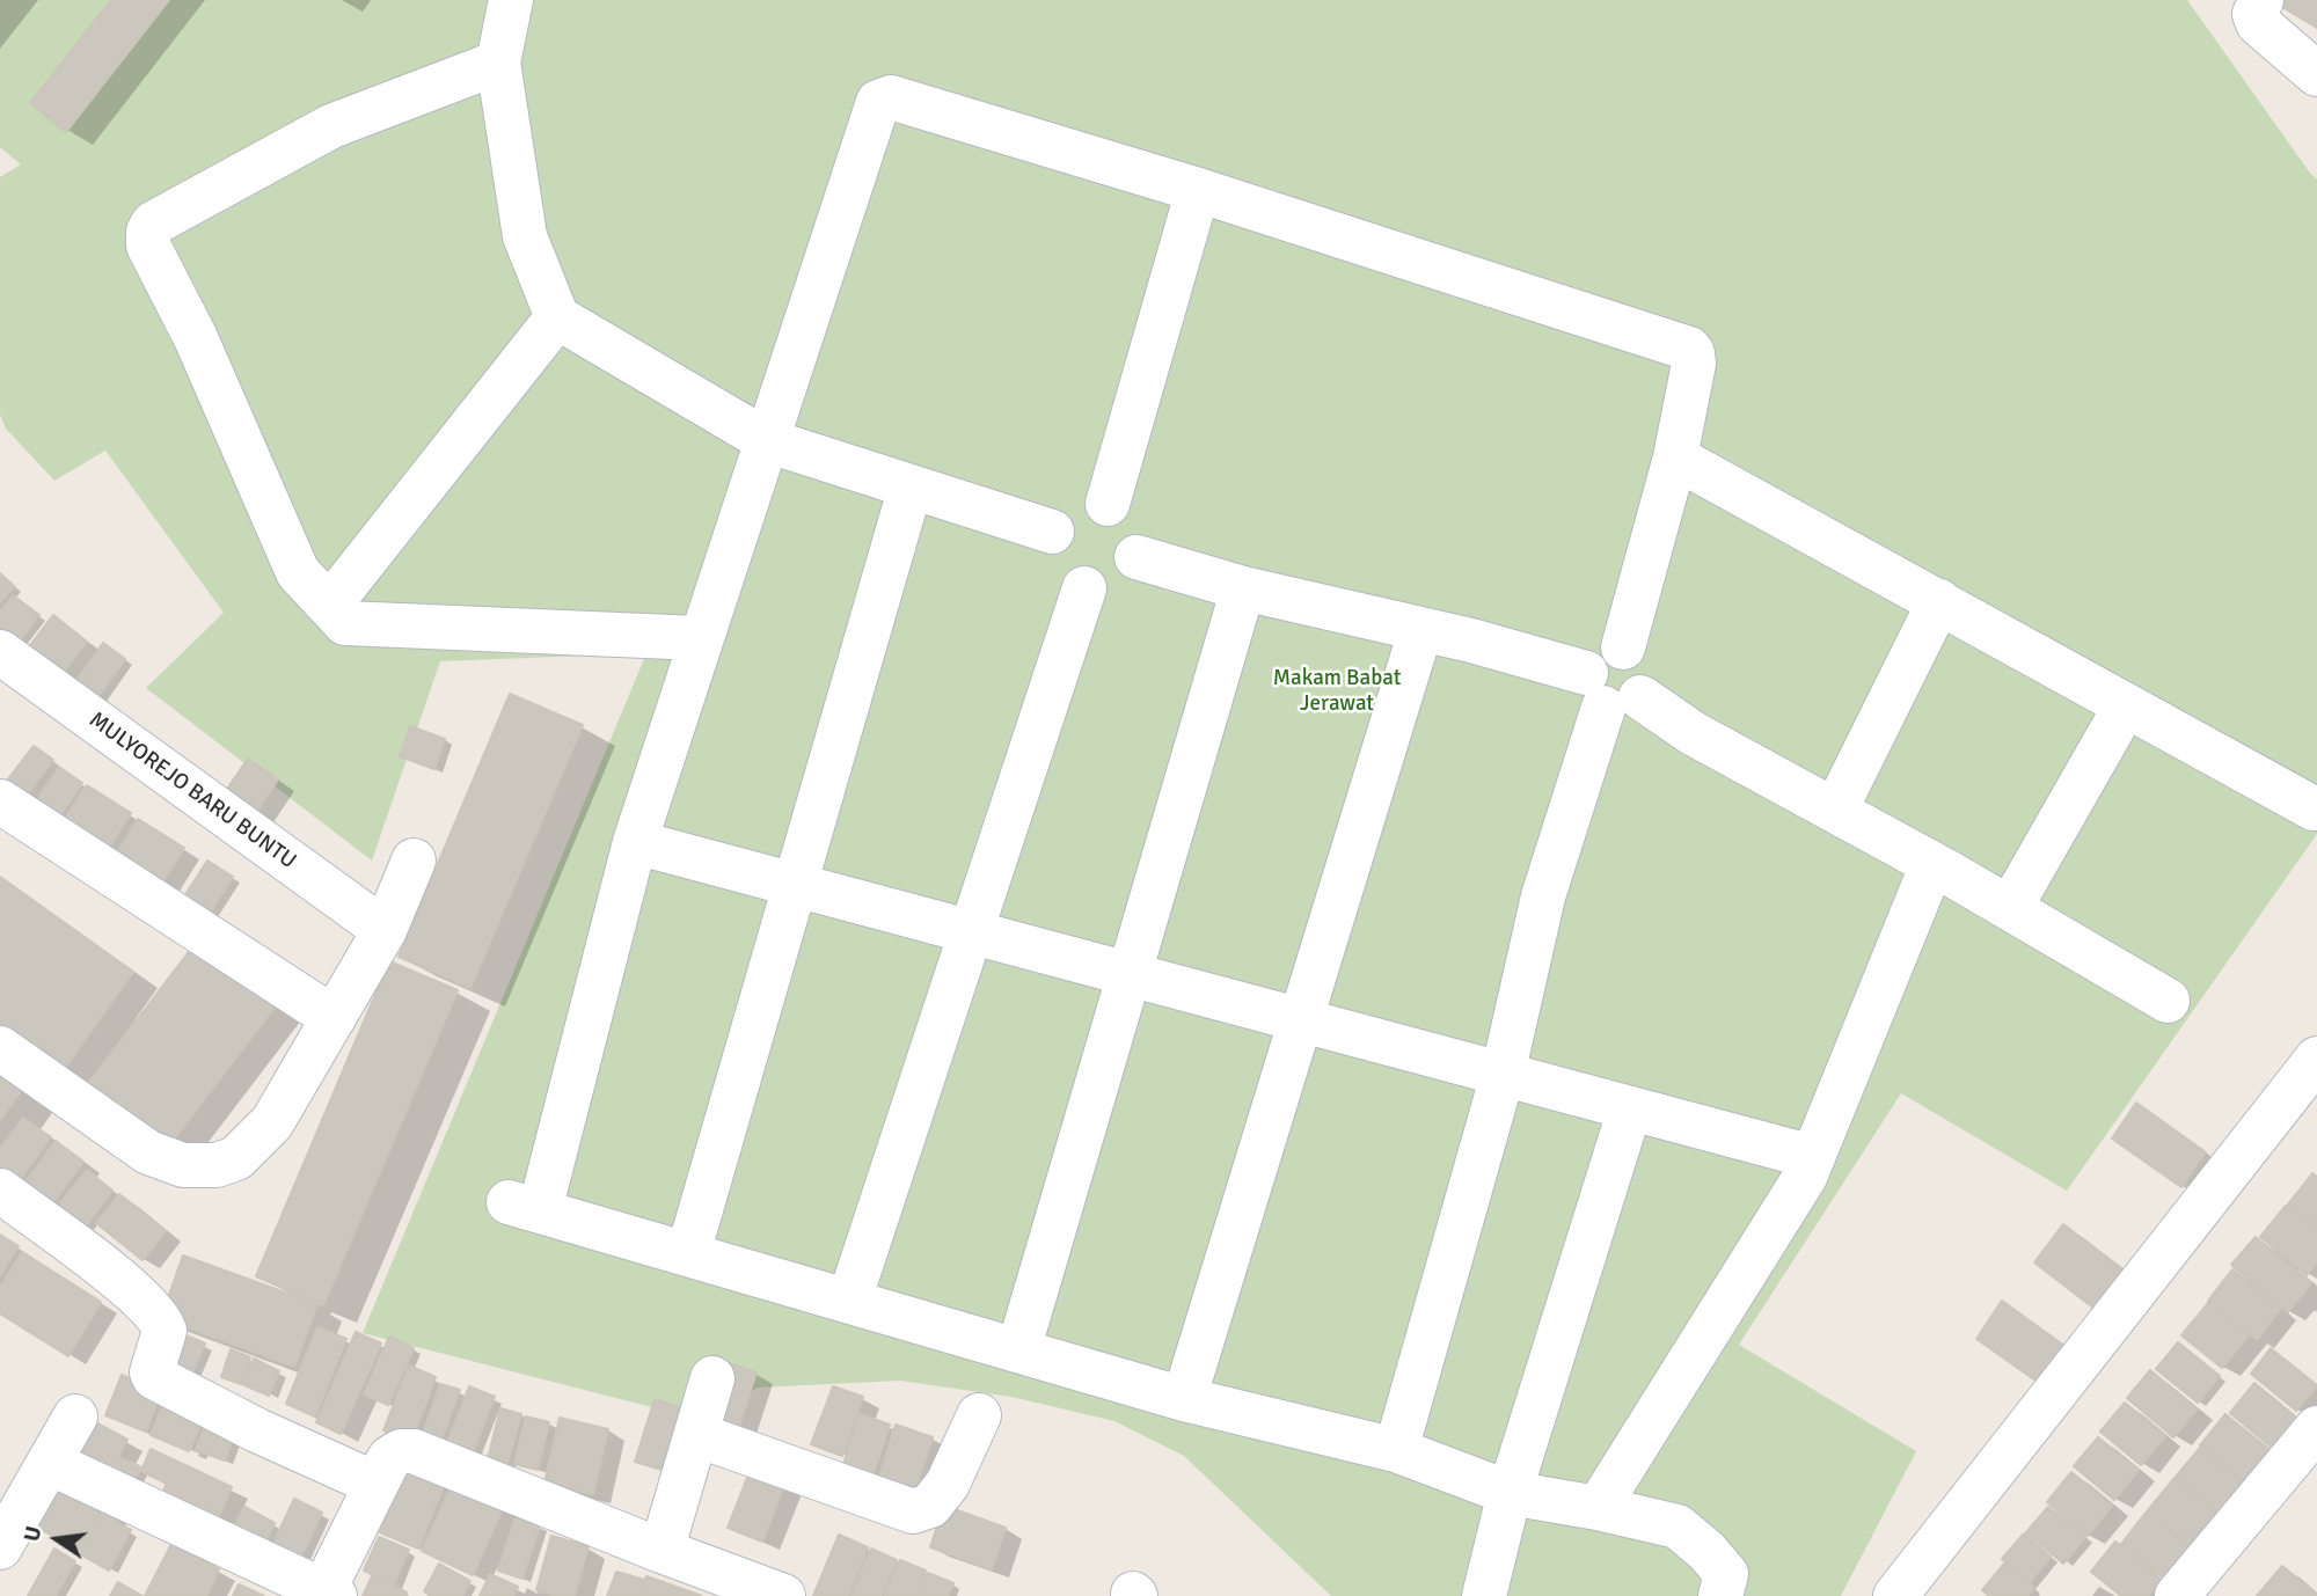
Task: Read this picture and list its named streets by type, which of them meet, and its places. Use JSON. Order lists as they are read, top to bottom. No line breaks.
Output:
{"streets":{"street":["MULYOREJO BARU BUNTU"]},"parks":["Makam Babat Jerawat"],"north":"left"}
